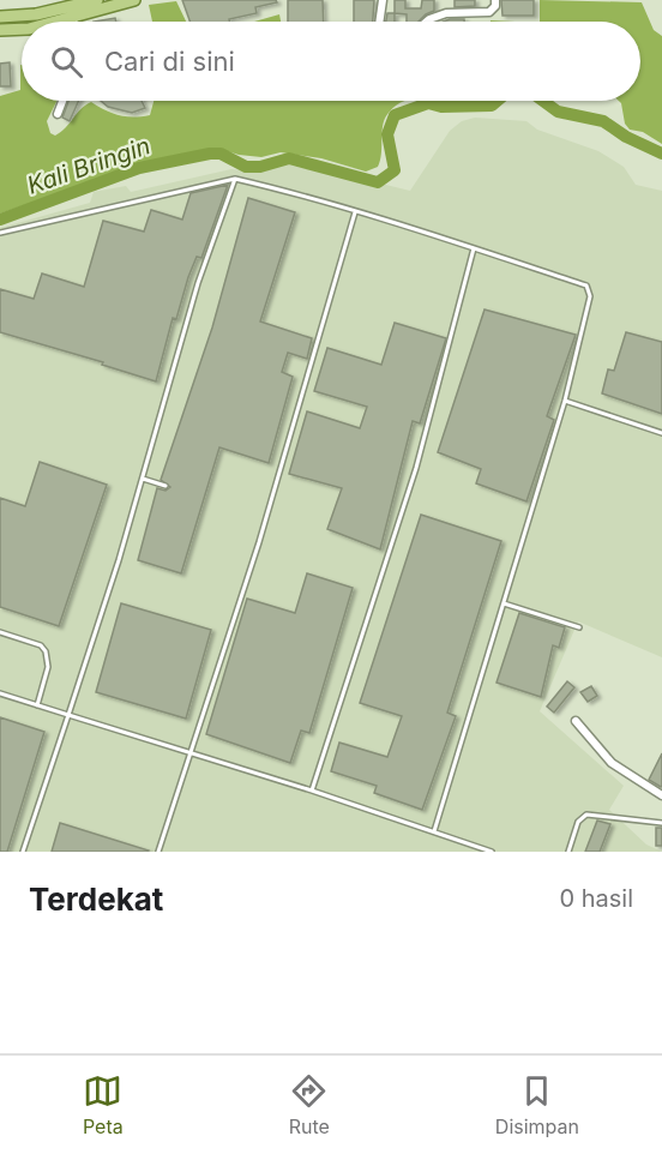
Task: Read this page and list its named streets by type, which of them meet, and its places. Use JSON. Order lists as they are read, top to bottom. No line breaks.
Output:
{"water":["Kali Bringin"],"page":{"search":"Cari di sini","heading":["Terdekat","0 hasil"],"nav":["Peta","Rute","Disimpan"]}}
